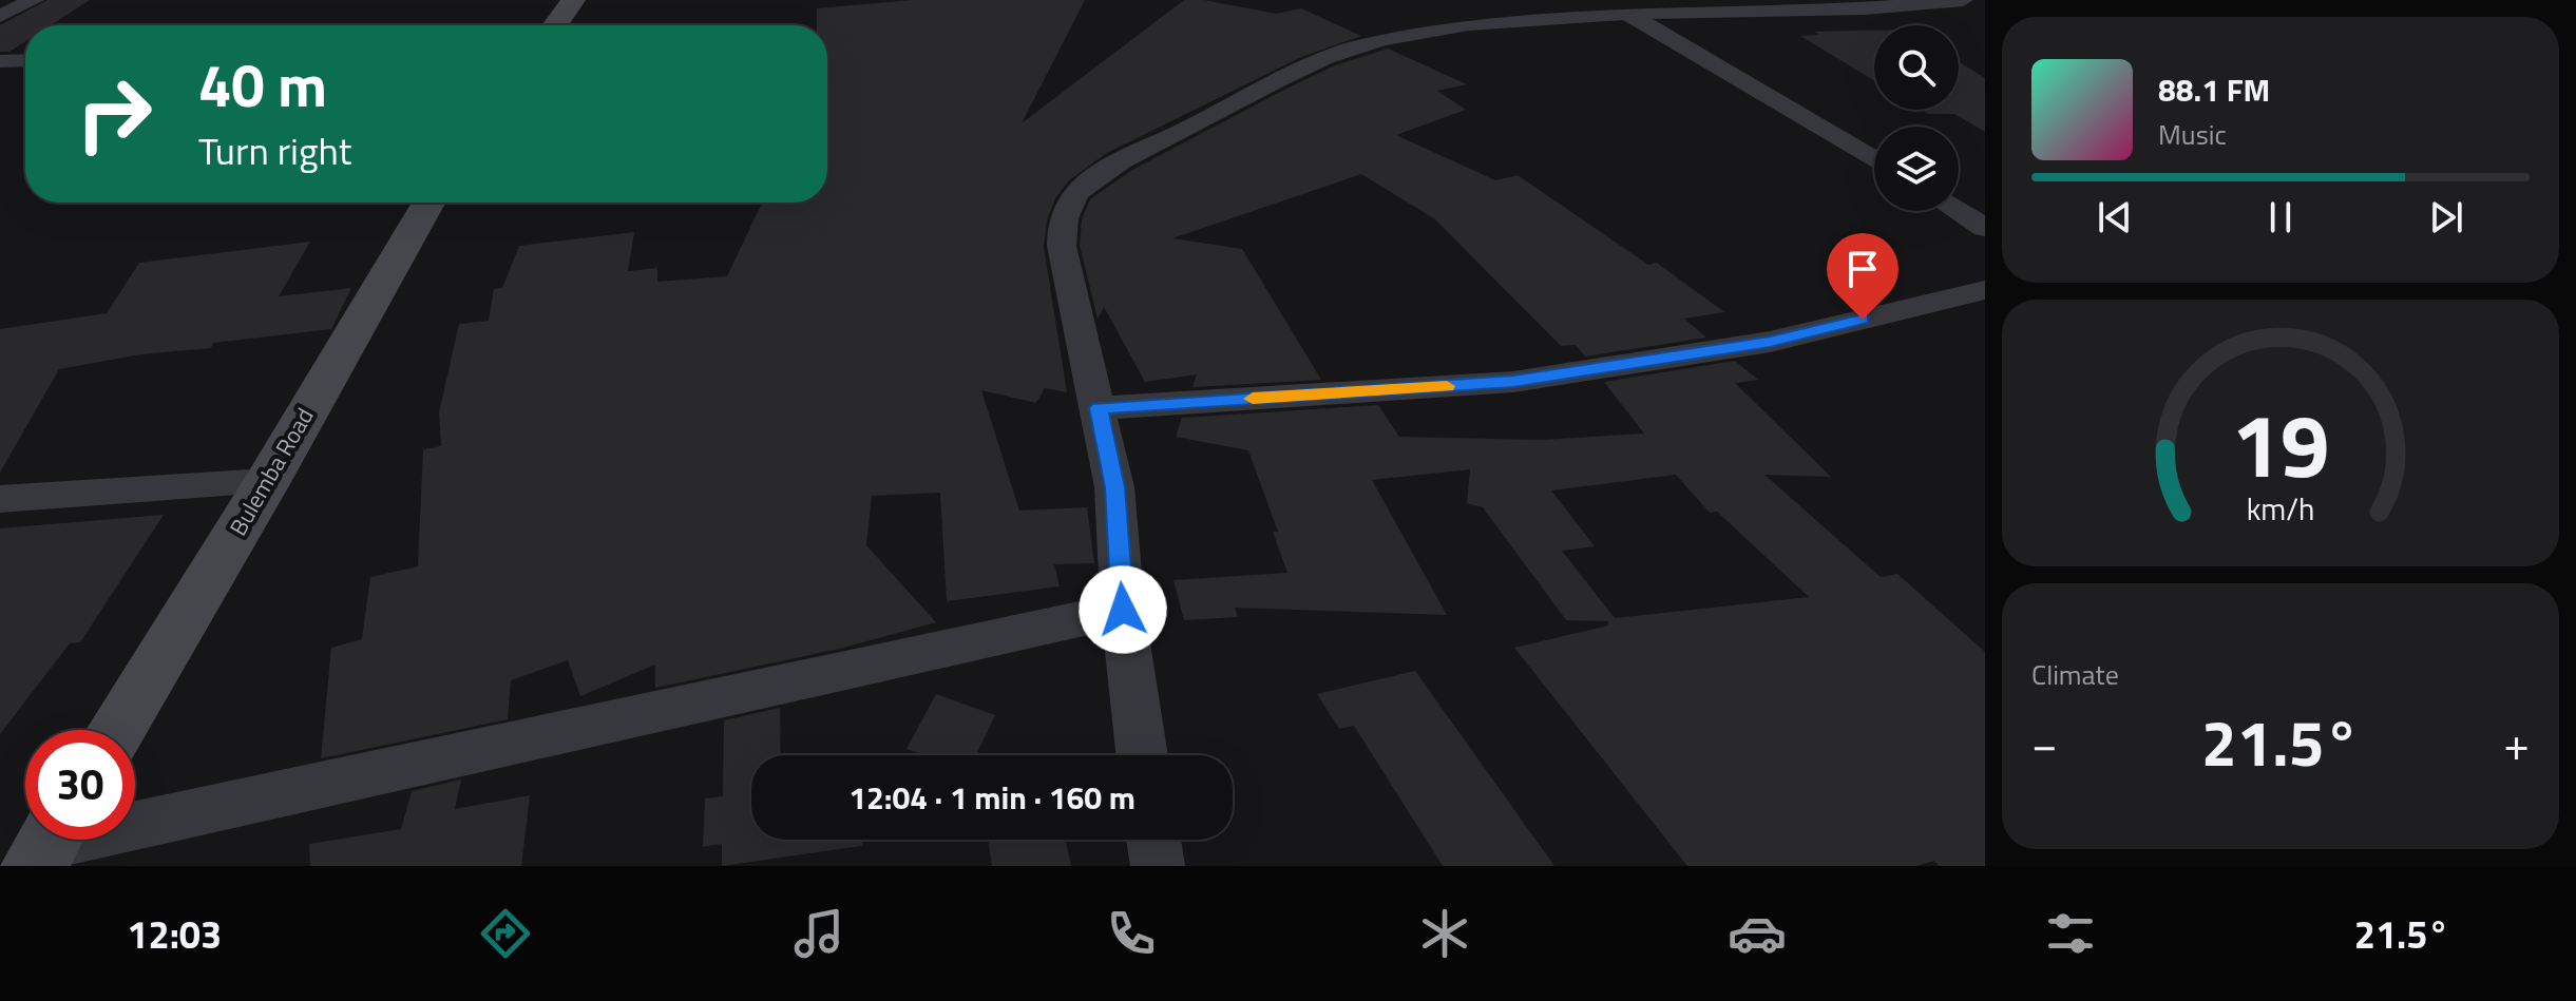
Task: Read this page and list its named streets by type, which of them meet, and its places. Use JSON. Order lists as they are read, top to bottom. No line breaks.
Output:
{"streets":{"main road":["Bulemba Road"]},"page":{"turn":["40 m","Turn right"],"song":["88.1 FM","Music"],"tile":"Climate","heat":["−","21.5°","+"],"limit":"30","trip":"12:04 · 1 min · 160 m","tabs":["12:03","21.5°"],"gauge":["19","km/h"]}}
